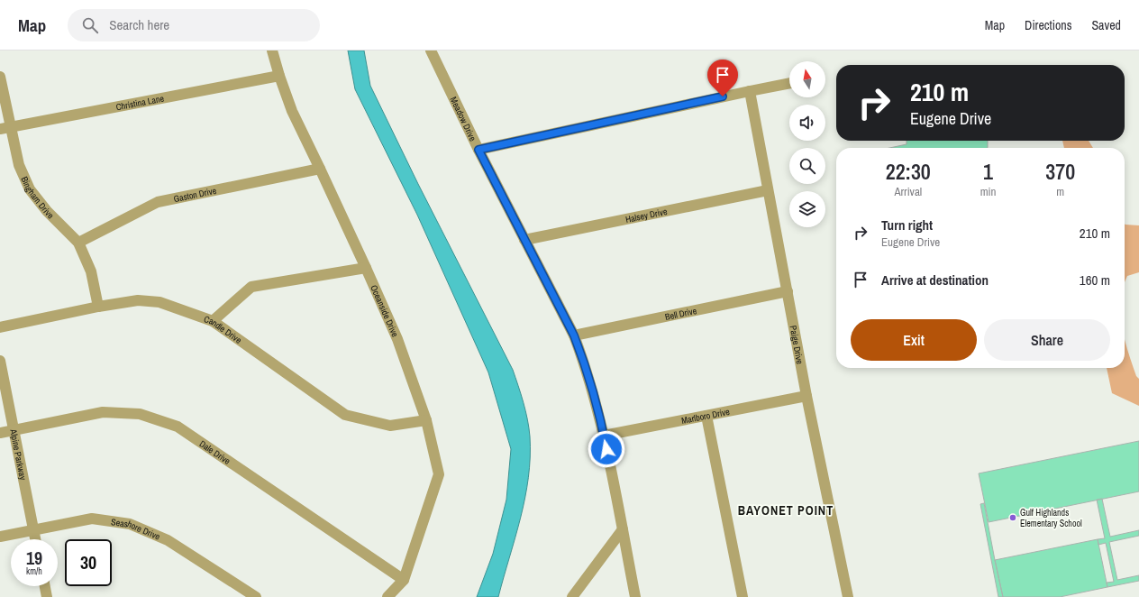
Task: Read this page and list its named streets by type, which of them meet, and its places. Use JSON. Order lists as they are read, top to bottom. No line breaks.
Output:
{"streets":{"street":["Christina Lane","Meadow Drive","Gaston Drive","Bingham Drive","Halsey Drive","Oceanside Drive","Bell Drive","Candle Drive","Paige Drive","Marlboro Drive","Dale Drive","Alpine Parkway","Seashore Drive"]},"crossings":[["Christina Lane","Bingham Drive"],["Christina Lane","Oceanside Drive"],["Meadow Drive","Halsey Drive"],["Meadow Drive","Bell Drive"],["Meadow Drive","Marlboro Drive"],["Gaston Drive","Bingham Drive"],["Gaston Drive","Oceanside Drive"],["Bingham Drive","Candle Drive"],["Halsey Drive","Paige Drive"],["Oceanside Drive","Candle Drive"],["Oceanside Drive","Dale Drive"],["Bell Drive","Paige Drive"],["Paige Drive","Marlboro Drive"],["Dale Drive","Alpine Parkway"],["Alpine Parkway","Seashore Drive"]],"districts":["BAYONET POINT"],"places":["Gulf Highlands Elementary School"],"north":"top","page":{"header":"Map","search":"Search here","nav":["Map","Directions","Saved"],"turn":["210 m","Eugene Drive"],"eta":["22:30","Arrival","1","min","370","m"],"list":[{"name":"Turn right","note":"Eugene Drive","value":"210 m"},{"name":"Arrive at destination","value":"160 m"}],"buttons":["Exit","Share"],"speed":"19 km/h","limit":"30"}}
